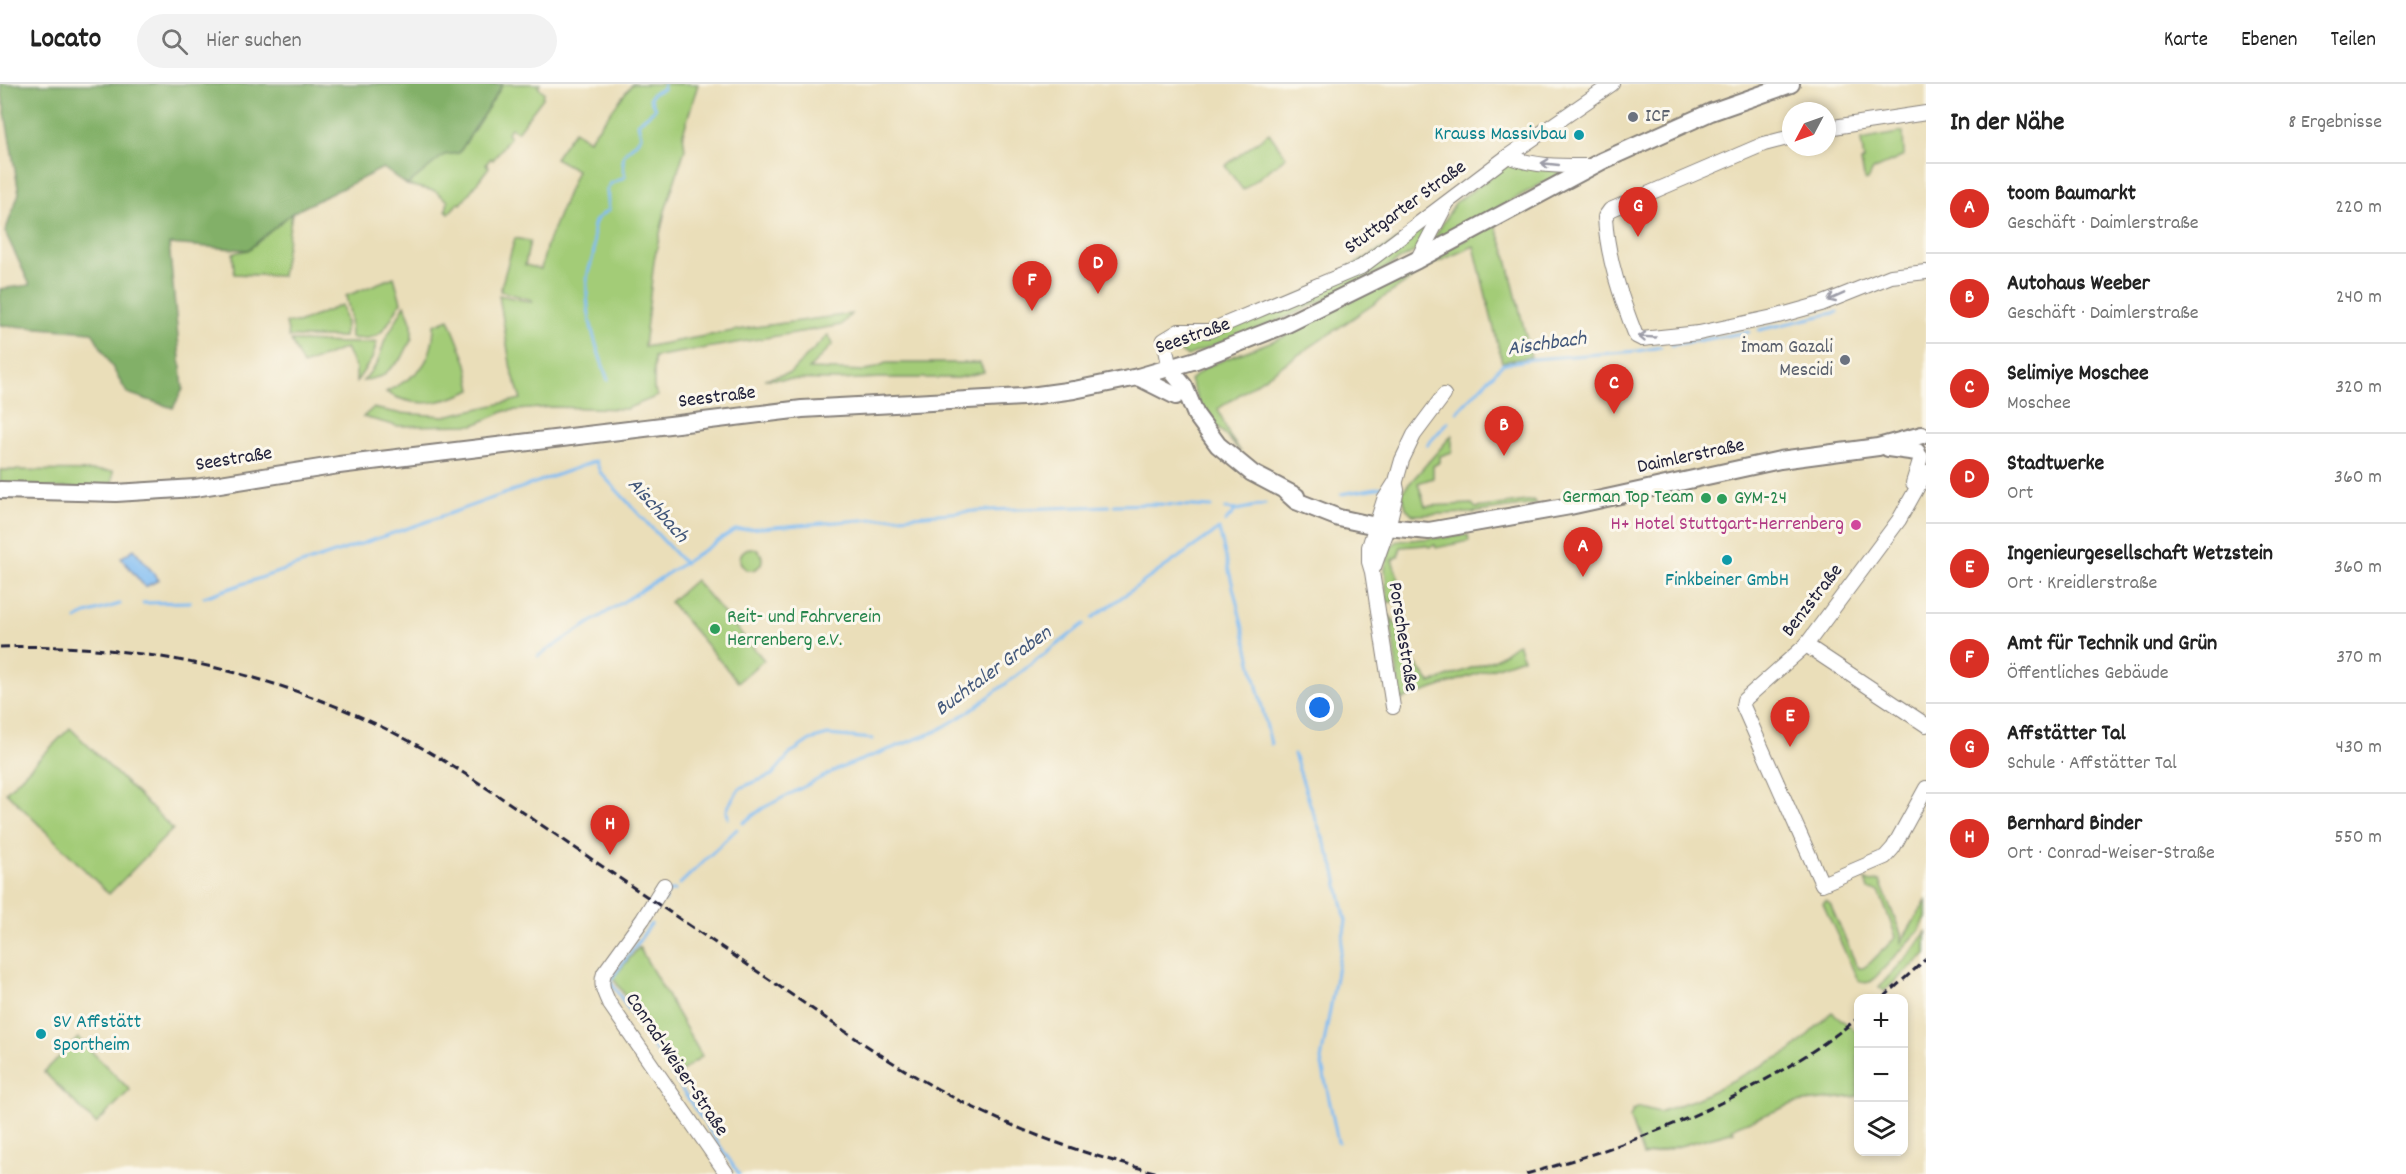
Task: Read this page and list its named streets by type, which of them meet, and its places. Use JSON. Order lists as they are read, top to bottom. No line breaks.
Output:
{"streets":{"main road":["Seestraße","Daimlerstraße"],"street":["Stuttgarter Straße","Benzstraße","Porschestraße","Conrad-Weiser-Straße"]},"crossings":[["Stuttgarter Straße","Seestraße"],["Stuttgarter Straße","Daimlerstraße"],["Seestraße","Daimlerstraße"],["Daimlerstraße","Benzstraße"],["Daimlerstraße","Porschestraße"]],"water":["Aischbach","Buchtaler Graben"],"places":["ICF","Krauss Massivbau","İmam Gazali Mescidi","German Top Team","GYM-24","H+ Hotel Stuttgart-Herrenberg","Finkbeiner GmbH","Reit- und Fahrverein Herrenberg e.V.","SV Affstätt Sportheim"],"north":"bottom left","page":{"header":"Locato","search":"Hier suchen","nav":["Karte","Ebenen","Teilen"],"heading":["In der Nähe","8 Ergebnisse"],"list":[{"mark":"A","name":"toom Baumarkt","note":"Geschäft · Daimlerstraße","value":"220 m"},{"mark":"B","name":"Autohaus Weeber","note":"Geschäft · Daimlerstraße","value":"240 m"},{"mark":"C","name":"Selimiye Moschee","note":"Moschee","value":"320 m"},{"mark":"D","name":"Stadtwerke","note":"Ort","value":"360 m"},{"mark":"E","name":"Ingenieurgesellschaft Wetzstein","note":"Ort · Kreidlerstraße","value":"360 m"},{"mark":"F","name":"Amt für Technik und Grün","note":"Öffentliches Gebäude","value":"370 m"},{"mark":"G","name":"Affstätter Tal","note":"Schule · Affstätter Tal","value":"430 m"},{"mark":"H","name":"Bernhard Binder","note":"Ort · Conrad-Weiser-Straße","value":"550 m"}],"pins":["G","D","F","C","B","A","E","H"],"map_buttons":["+","−"]}}
